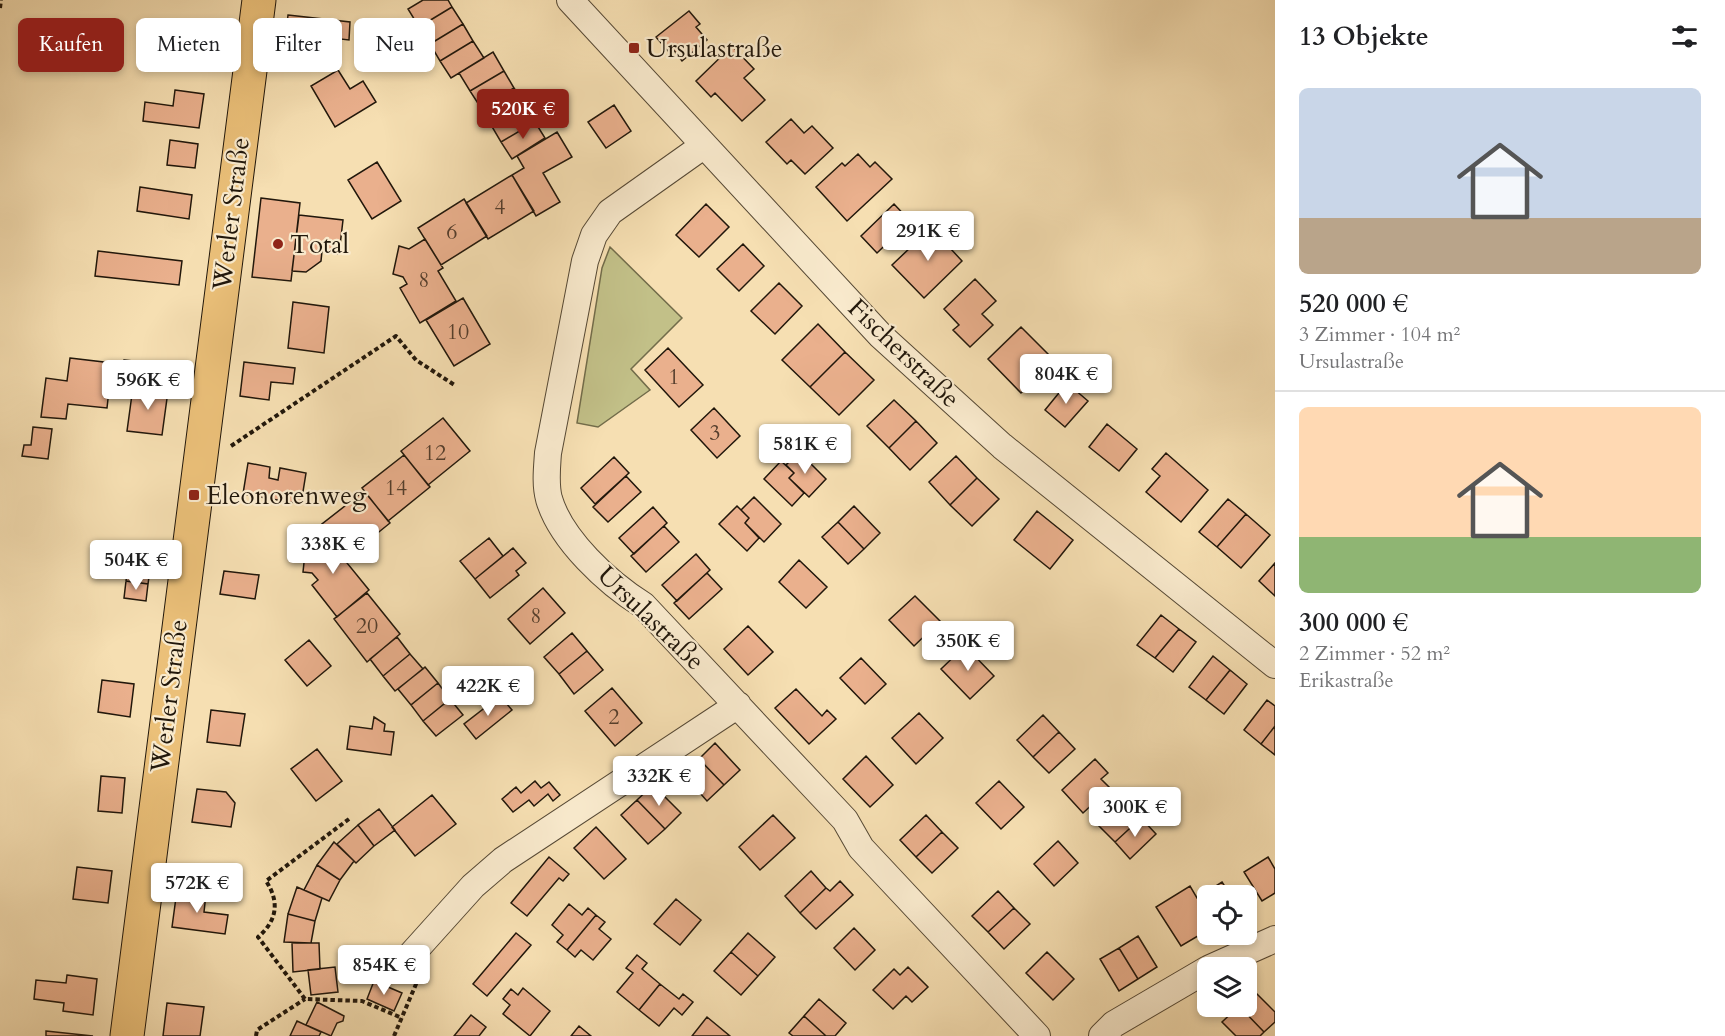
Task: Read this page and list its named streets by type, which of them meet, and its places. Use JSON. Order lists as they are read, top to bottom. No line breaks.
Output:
{"streets":{"main road":["Werler Straße"],"street":["Fischerstraße","Ursulastraße"]},"crossings":[["Fischerstraße","Ursulastraße"]],"places":{"transit":["Ursulastraße","Eleonorenweg"],"other":["Total"]},"house_numbers":["4","6","8","10","1","3","12","14","8","20","2"],"page":{"heading":"13 Objekte","chip":["Kaufen","Mieten","Filter","Neu"],"list":[{"name":"520 000 €","note":"3 Zimmer · 104 m² · Ursulastraße"},{"name":"300 000 €","note":"2 Zimmer · 52 m² · Erikastraße"}],"price":["520K €","291K €","804K €","596K €","581K €","338K €","504K €","350K €","422K €","332K €","300K €","572K €","854K €"]}}
